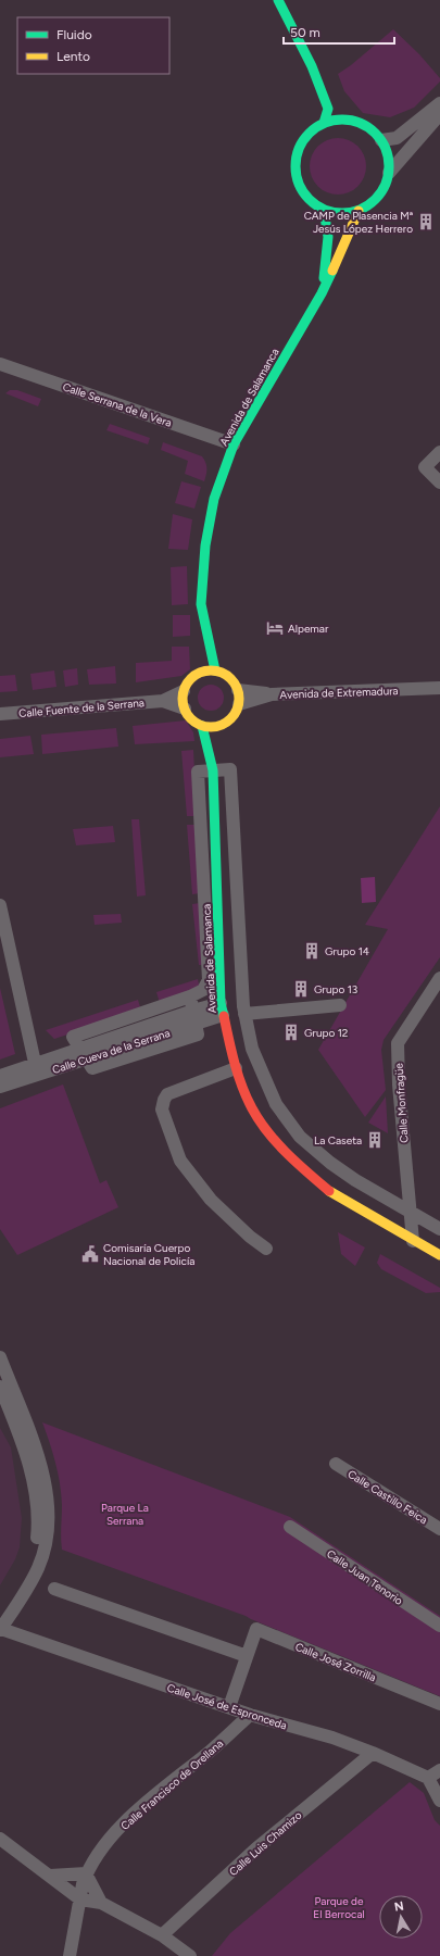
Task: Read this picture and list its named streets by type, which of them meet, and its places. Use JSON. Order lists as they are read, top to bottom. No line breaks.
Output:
{"streets":{"main road":["Avenida de Salamanca"],"street":["Calle Serrana de la Vera","Avenida de Extremadura","Calle Fuente de la Serrana","Calle Cueva de la Serrana","Calle Monfragüe","Calle Castillo Feica","Calle Juan Tenorio","Calle José Zorrilla","Calle José de Espronceda","Calle Francisco de Orellana","Calle Luis Chamizo"]},"crossings":[["Avenida de Salamanca","Calle Serrana de la Vera"],["Avenida de Salamanca","Avenida de Extremadura"],["Avenida de Salamanca","Calle Monfragüe"],["Calle José Zorrilla","Calle José de Espronceda"],["Calle José de Espronceda","Calle Francisco de Orellana"],["Calle José de Espronceda","Calle Luis Chamizo"]],"parks":["Parque La Serrana","Parque de El Berrocal"],"places":{"building":["CAMP de Plasencia Mª Jesús López Herrero","Grupo 14","Grupo 13","Grupo 12","La Caseta"],"hotel":["Alpemar"],"public building":["Comisaría Cuerpo Nacional de Policía"]},"legend":["Fluido","Lento"],"scale_bar":"50 m","north":"top"}
